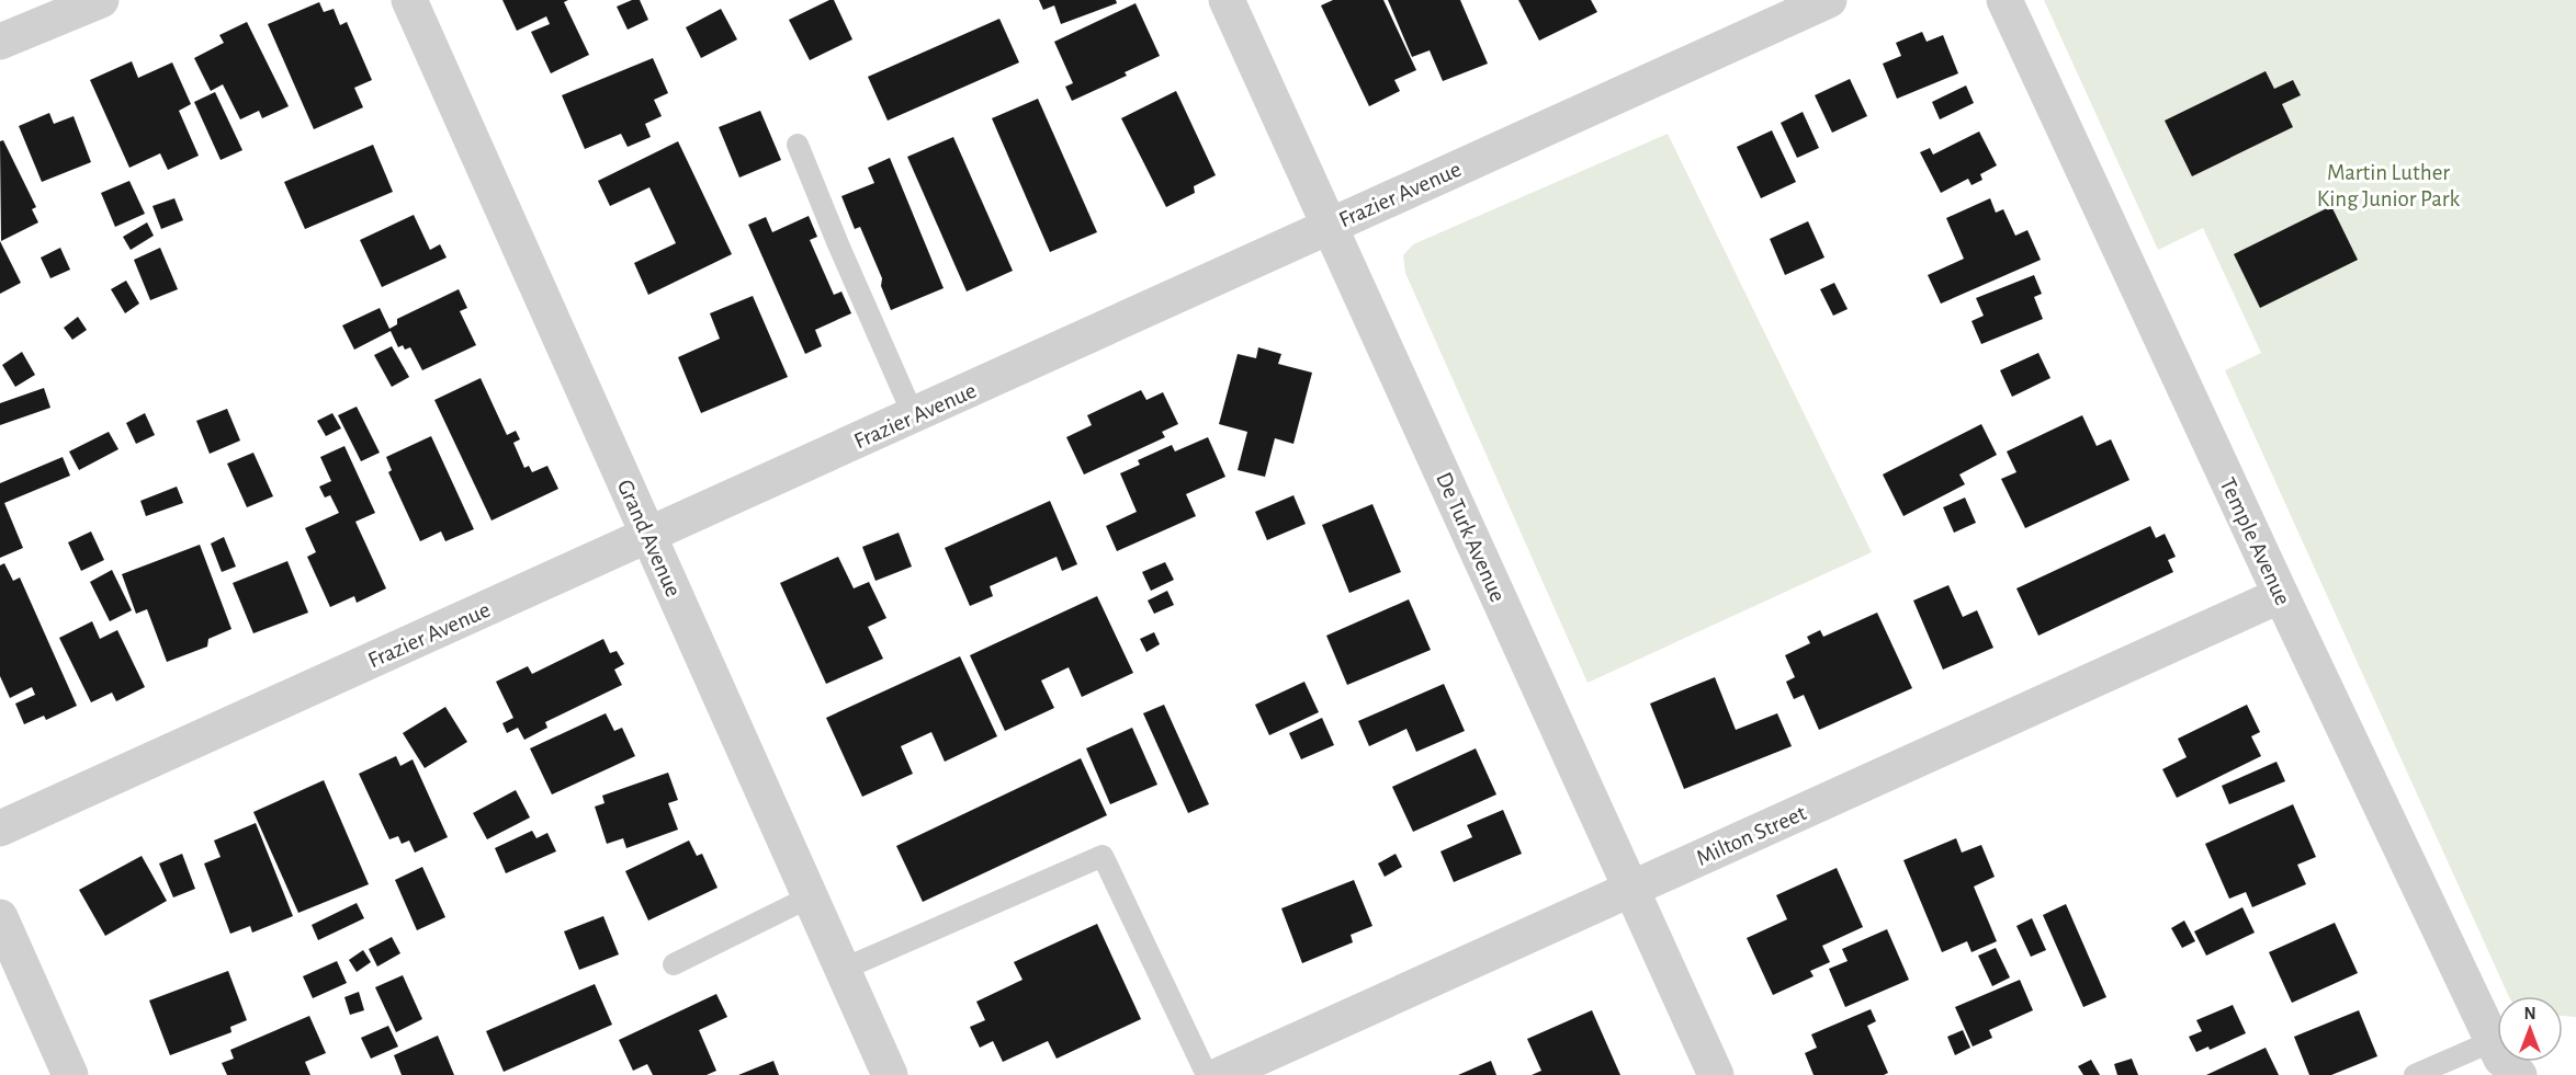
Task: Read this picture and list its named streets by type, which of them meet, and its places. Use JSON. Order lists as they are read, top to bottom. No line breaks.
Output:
{"streets":{"street":["Frazier Avenue","De Turk Avenue","Grand Avenue","Temple Avenue","Milton Street"]},"crossings":[["Frazier Avenue","De Turk Avenue"],["Frazier Avenue","Grand Avenue"],["De Turk Avenue","Milton Street"],["Temple Avenue","Milton Street"]],"parks":["Martin Luther King Junior Park"],"north":"top"}
